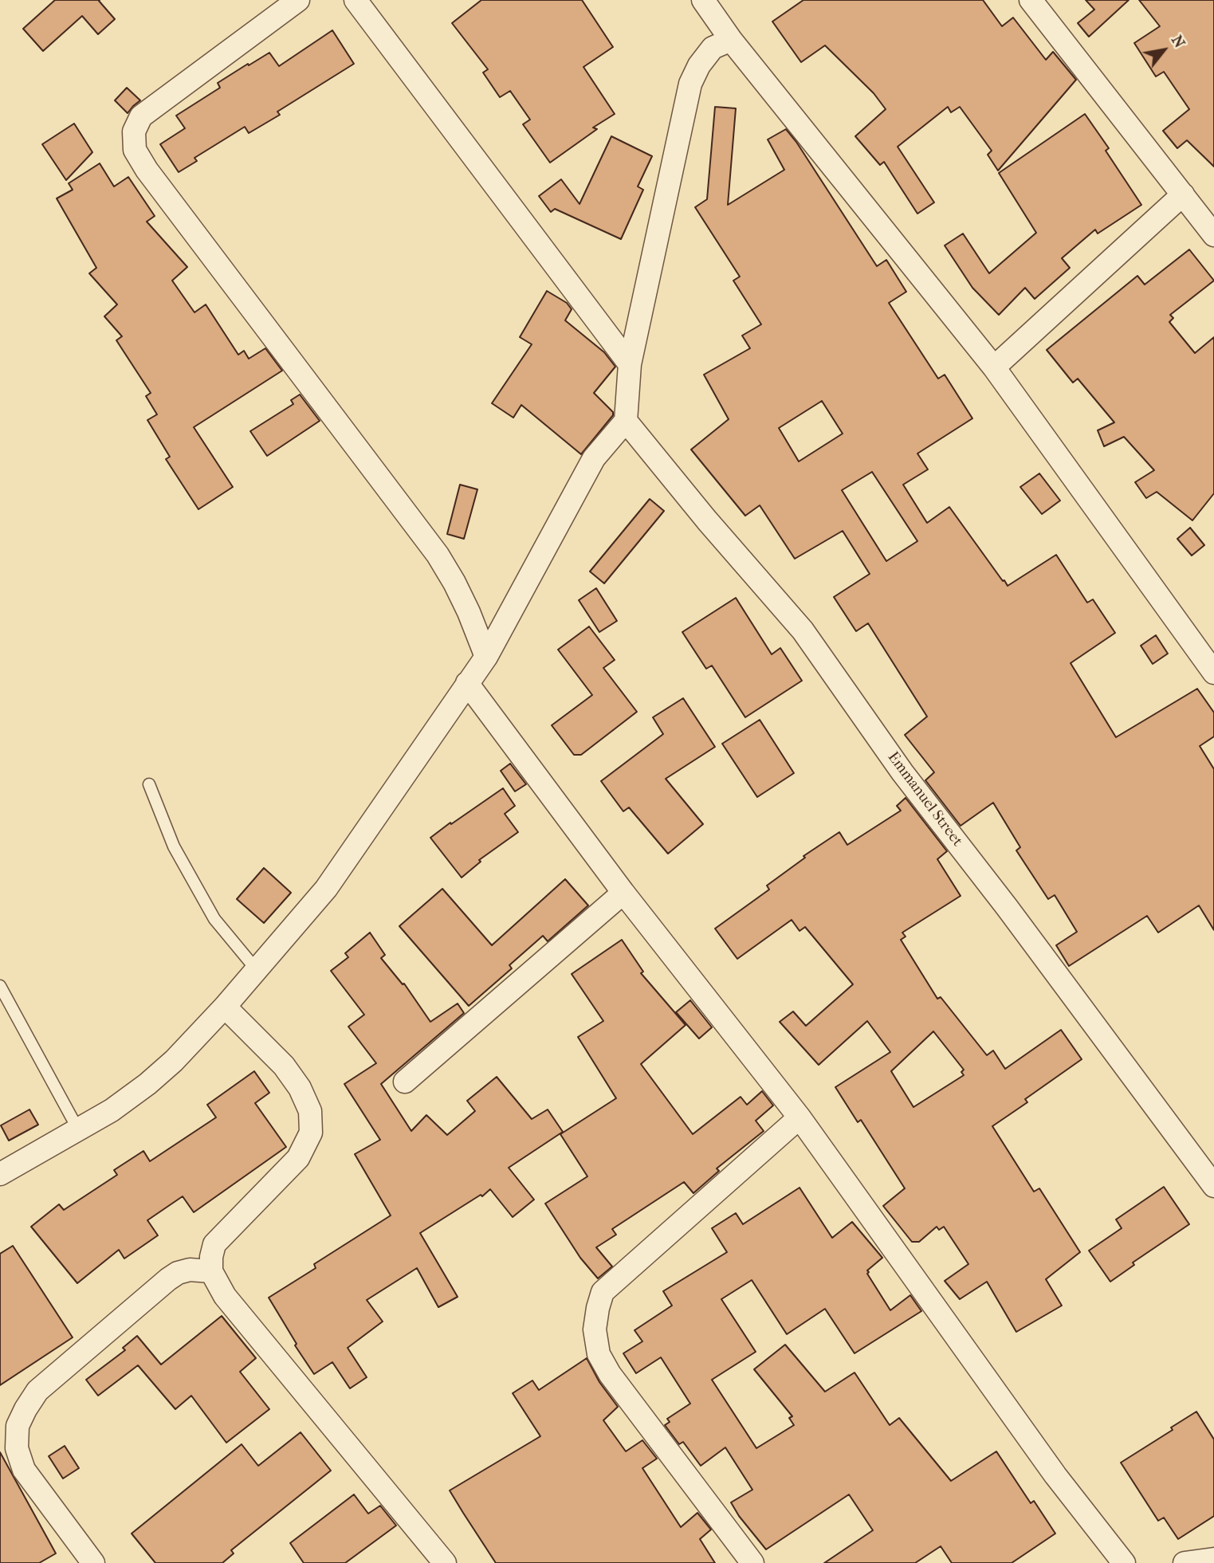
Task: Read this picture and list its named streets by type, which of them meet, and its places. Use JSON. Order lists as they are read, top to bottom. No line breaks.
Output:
{"streets":{"street":["Emmanuel Street"]},"north":"top right"}
